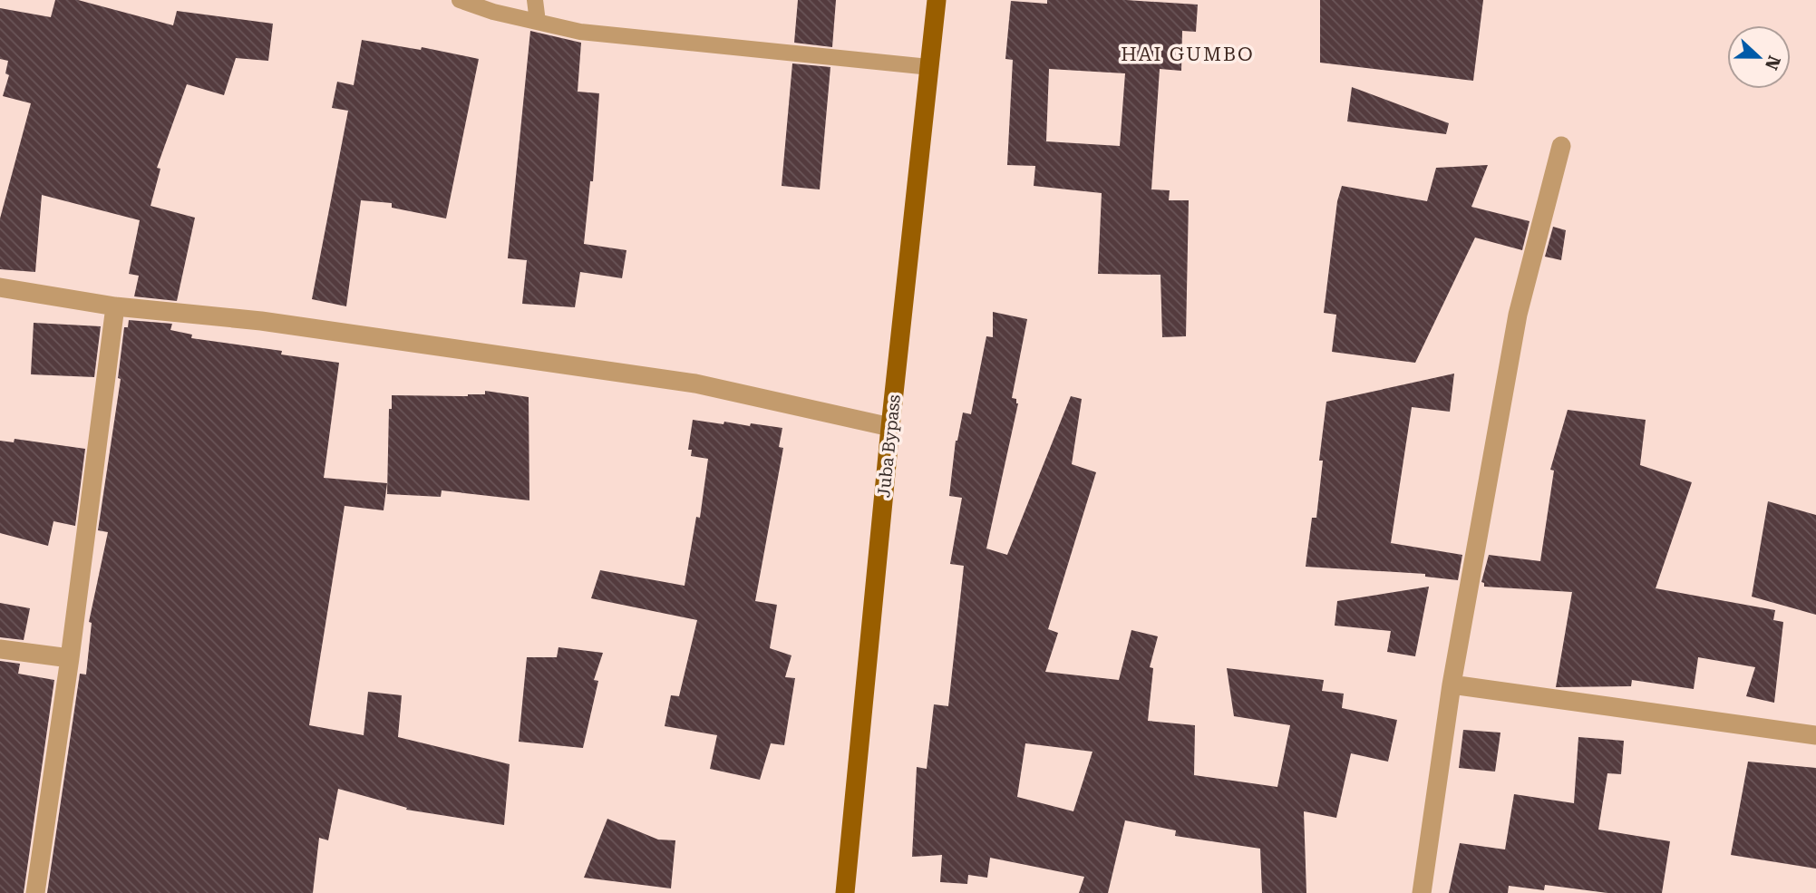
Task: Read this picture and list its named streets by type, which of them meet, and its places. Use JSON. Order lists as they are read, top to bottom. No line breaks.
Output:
{"streets":{"main road":["Juba Bypass"]},"districts":["HAI GUMBO"],"north":"right"}
